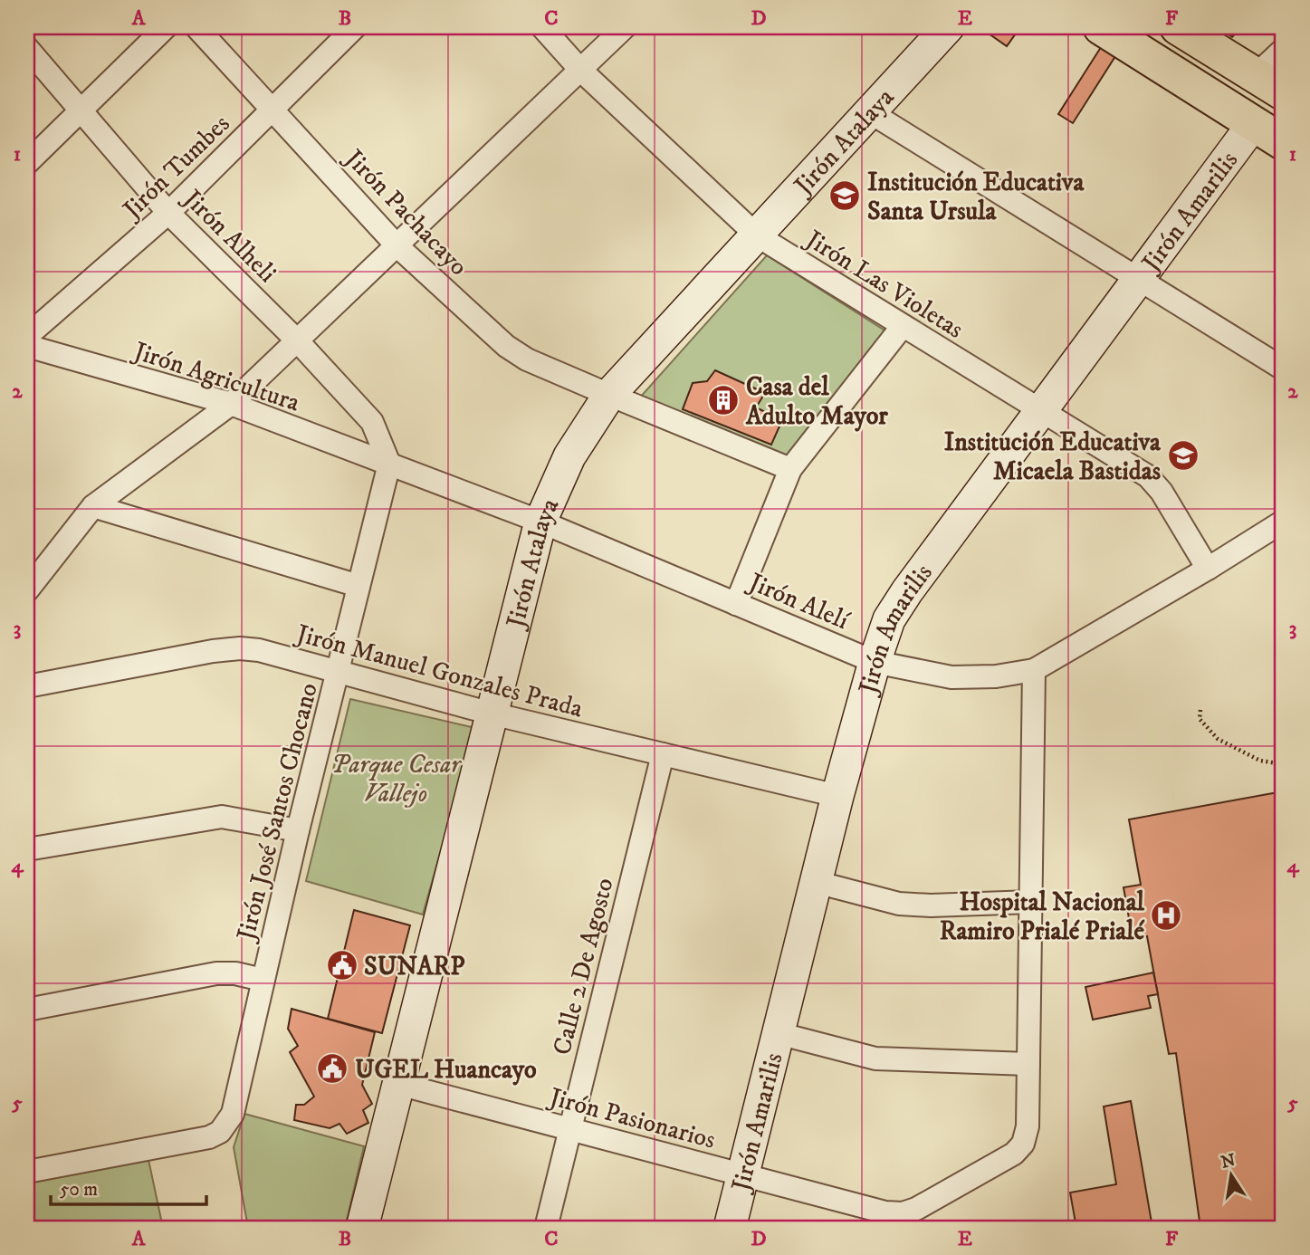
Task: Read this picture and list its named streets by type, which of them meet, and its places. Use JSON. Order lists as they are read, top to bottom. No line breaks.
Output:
{"streets":{"street":["Jirón Atalaya","Jirón Tumbes","Jirón Amarilis","Jirón Pachacayo","Jirón Alheli","Jirón Las Violetas","Jirón Agricultura","Jirón Alelí","Jirón Manuel Gonzales Prada","Jirón José Santos Chocano","Calle 2 De Agosto","Jirón Pasionarios"]},"crossings":[["Jirón Atalaya","Jirón Pachacayo"],["Jirón Atalaya","Jirón Las Violetas"],["Jirón Atalaya","Jirón Alelí"],["Jirón Atalaya","Jirón Manuel Gonzales Prada"],["Jirón Atalaya","Jirón Pasionarios"],["Jirón Tumbes","Jirón Pachacayo"],["Jirón Tumbes","Jirón Alheli"],["Jirón Amarilis","Jirón Las Violetas"],["Jirón Amarilis","Jirón Alelí"],["Jirón Amarilis","Jirón Manuel Gonzales Prada"],["Jirón Amarilis","Jirón Pasionarios"],["Jirón Alheli","Jirón Agricultura"],["Jirón Alheli","Jirón Alelí"],["Jirón Alheli","Jirón José Santos Chocano"],["Jirón Las Violetas","Jirón Alelí"],["Jirón Agricultura","Jirón Alelí"],["Jirón Agricultura","Jirón José Santos Chocano"],["Jirón Alelí","Jirón José Santos Chocano"],["Jirón Manuel Gonzales Prada","Jirón José Santos Chocano"],["Jirón Manuel Gonzales Prada","Calle 2 De Agosto"],["Calle 2 De Agosto","Jirón Pasionarios"]],"parks":["Parque Cesar Vallejo"],"places":{"school or university":["Institución Educativa Santa Ursula","Institución Educativa Micaela Bastidas"],"building":["Casa del Adulto Mayor"],"hospital":["Hospital Nacional Ramiro Prialé Prialé"],"public building":["SUNARP","UGEL Huancayo"]},"scale_bar":"50 m","north":"top","grid":{"columns":["A","B","C","D","E","F"],"rows":["1","2","3","4","5"]}}
